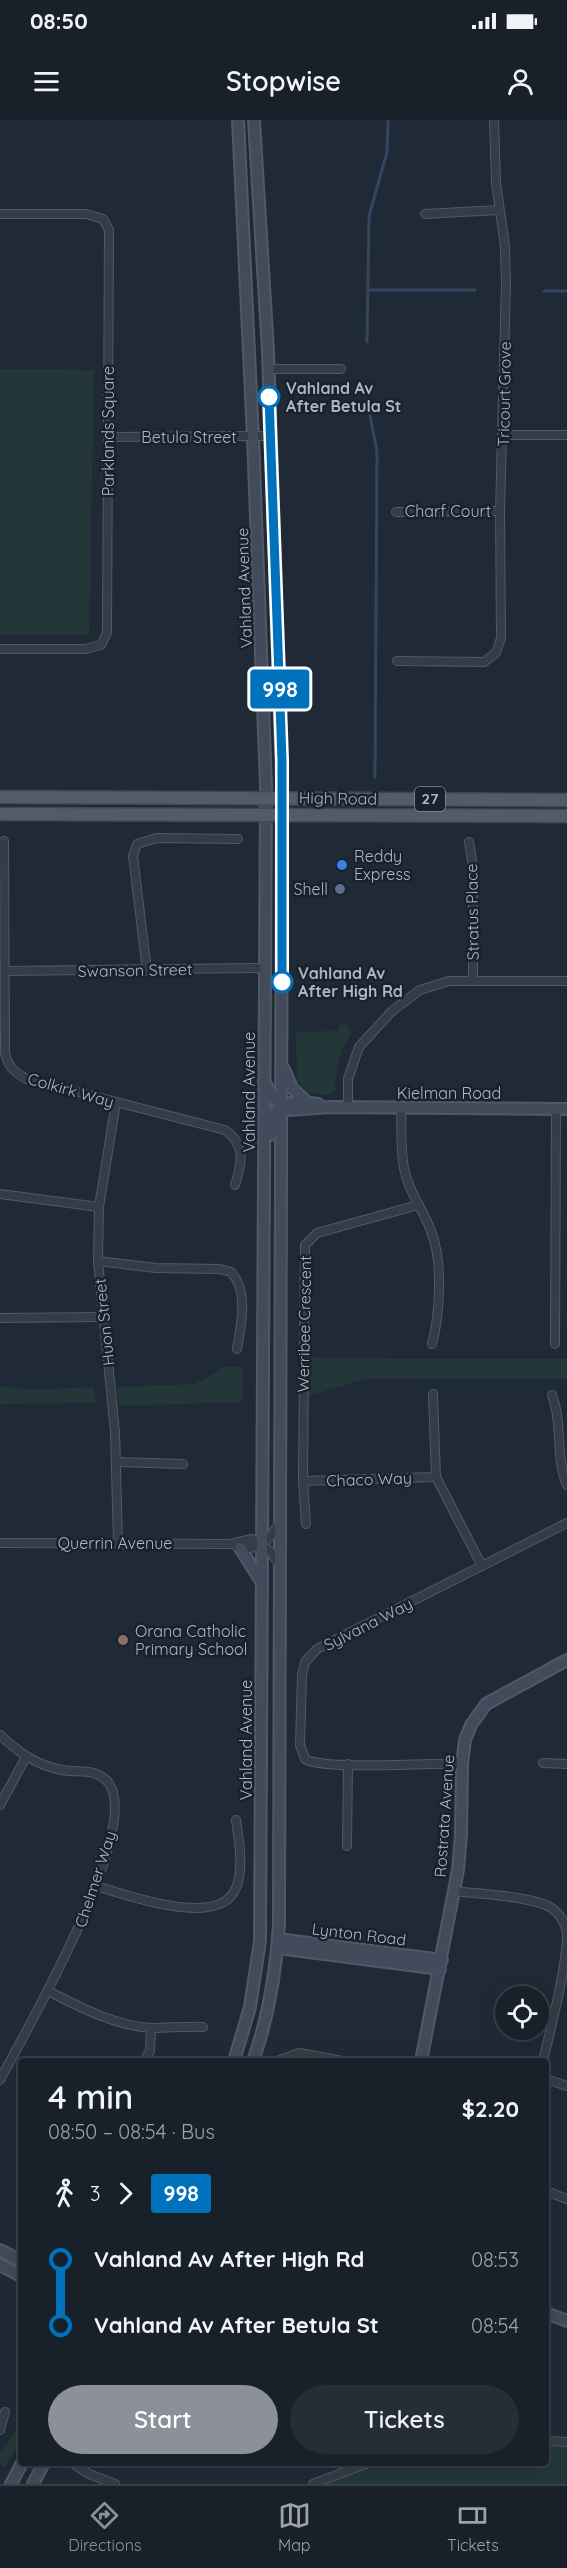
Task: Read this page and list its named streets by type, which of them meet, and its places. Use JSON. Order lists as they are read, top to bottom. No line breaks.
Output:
{"streets":{"main road":["Vahland Avenue","High Road","27","Kielman Road","Rostrata Avenue","Lynton Road"],"street":["Tricourt Grove","Parklands Square","Betula Street","Charf Court","Stratus Place","Swanson Street","Colkirk Way","Huon Street","Werribee Crescent","Chaco Way","Querrin Avenue","Sylvana Way","Chelmer Way"]},"crossings":[["Tricourt Grove","Charf Court"],["Parklands Square","Betula Street"],["Betula Street","Vahland Avenue"],["Vahland Avenue","High Road"],["Vahland Avenue","Swanson Street"],["Vahland Avenue","Kielman Road"],["Vahland Avenue","Querrin Avenue"],["Vahland Avenue","Lynton Road"],["Swanson Street","Colkirk Way"],["Colkirk Way","Huon Street"],["Huon Street","Querrin Avenue"],["Werribee Crescent","Chaco Way"],["Sylvana Way","Rostrata Avenue"],["Rostrata Avenue","Lynton Road"]],"places":["Vahland Av After Betula St","Reddy Express","Shell","Vahland Av After High Rd","Orana Catholic Primary School"],"lines":["bus line 998"],"page":{"status":"08:50","header":"Stopwise","on_map":"998","heading":["4 min","08:50 – 08:54 · Bus","$2.20"],"legs":["3","998"],"list":[{"name":"Vahland Av After High Rd","value":"08:53"},{"name":"Vahland Av After Betula St","value":"08:54"}],"buttons":["Start","Tickets"],"tabs":["Directions","Map","Tickets"]}}
